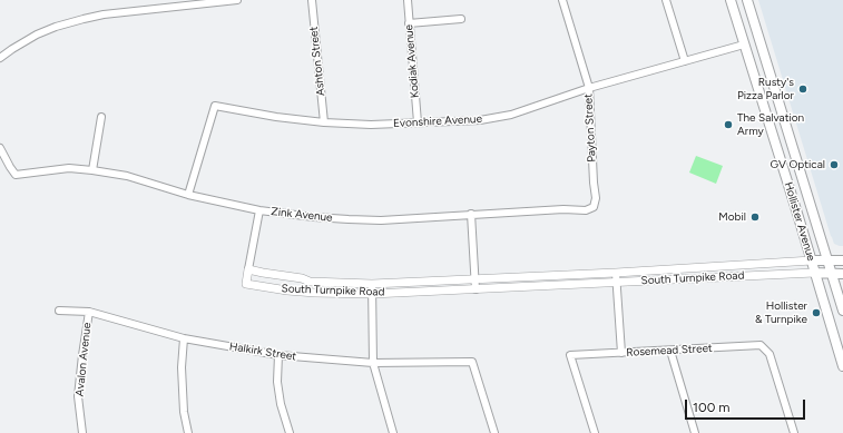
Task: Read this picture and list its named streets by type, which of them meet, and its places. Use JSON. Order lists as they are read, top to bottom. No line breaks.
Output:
{"streets":{"main road":["Hollister Avenue","South Turnpike Road"],"street":["Ashton Street","Kodiak Avenue","Evonshire Avenue","Payton Street","Zink Avenue","Rosemead Street","Halkirk Street","Avalon Avenue"]},"crossings":[["Ashton Street","Evonshire Avenue"],["Kodiak Avenue","Evonshire Avenue"],["Evonshire Avenue","Payton Street"],["Evonshire Avenue","Zink Avenue"],["Evonshire Avenue","Hollister Avenue"],["Payton Street","Zink Avenue"],["Hollister Avenue","South Turnpike Road"],["Halkirk Street","Avalon Avenue"]],"places":["Rusty's Pizza Parlor","The Salvation Army","GV Optical","Mobil","Hollister & Turnpike"],"scale_bar":"100 m"}
